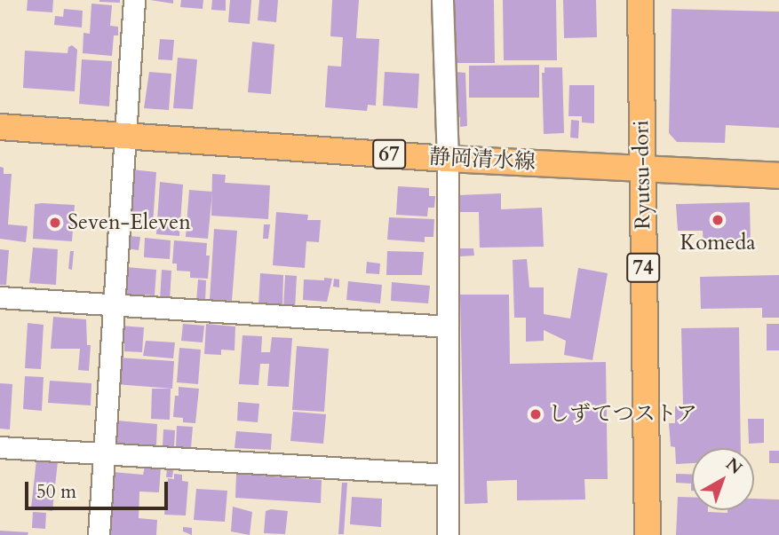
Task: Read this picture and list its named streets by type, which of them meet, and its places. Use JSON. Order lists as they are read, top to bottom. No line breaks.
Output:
{"streets":{"main road":["67","静岡清水線","Ryutsu-dori","74"]},"crossings":[["静岡清水線","Ryutsu-dori"]],"places":["Komeda","Seven-Eleven","しずてつストア"],"scale_bar":"50 m","north":"top right"}
